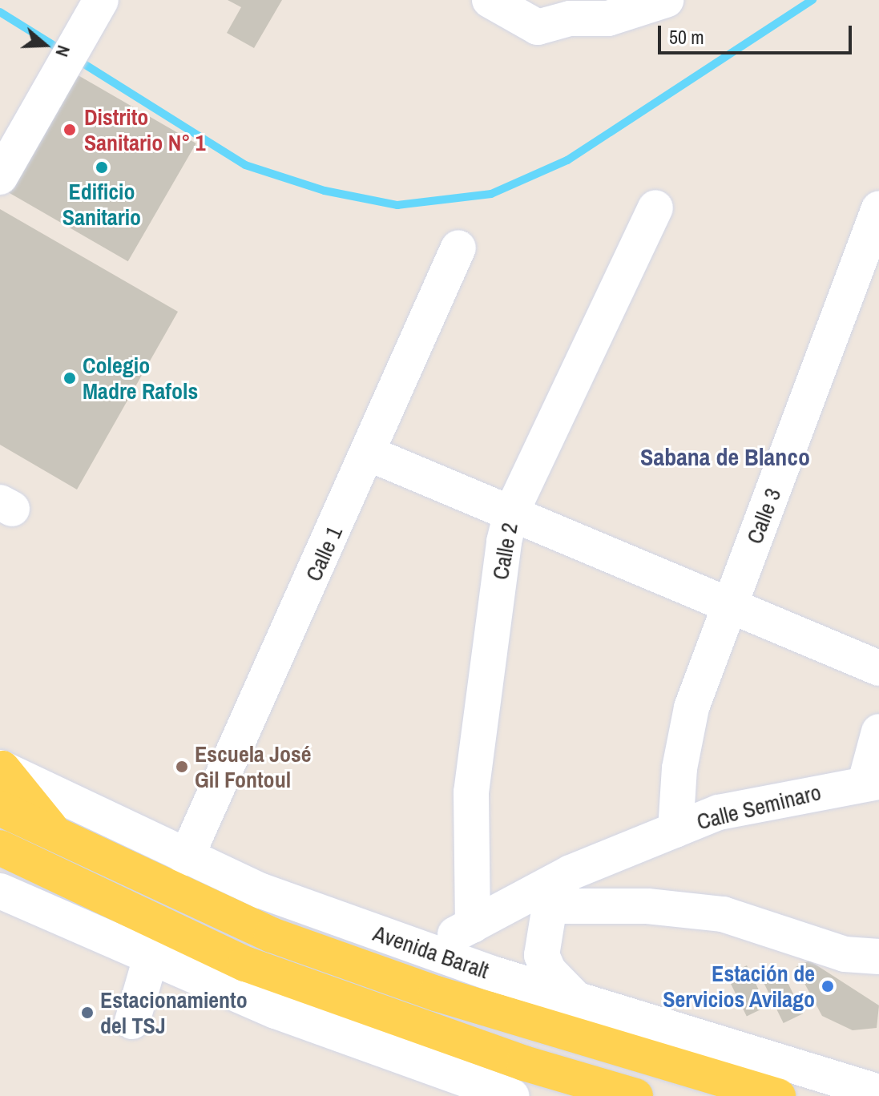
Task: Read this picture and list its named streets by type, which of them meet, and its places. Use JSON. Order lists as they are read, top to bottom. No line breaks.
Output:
{"streets":{"main road":["Avenida Baralt"],"street":["Calle 3","Calle 2","Calle 1","Calle Seminaro"]},"crossings":[["Calle 3","Calle Seminaro"],["Calle 2","Calle Seminaro"],["Calle 1","Avenida Baralt"],["Calle Seminaro","Avenida Baralt"]],"districts":["Sabana de Blanco"],"places":["Distrito Sanitario N° 1","Edificio Sanitario","Colegio Madre Rafols","Escuela José Gil Fontoul","Estación de Servicios Avilago","Estacionamiento del TSJ"],"scale_bar":"50 m","north":"right"}
